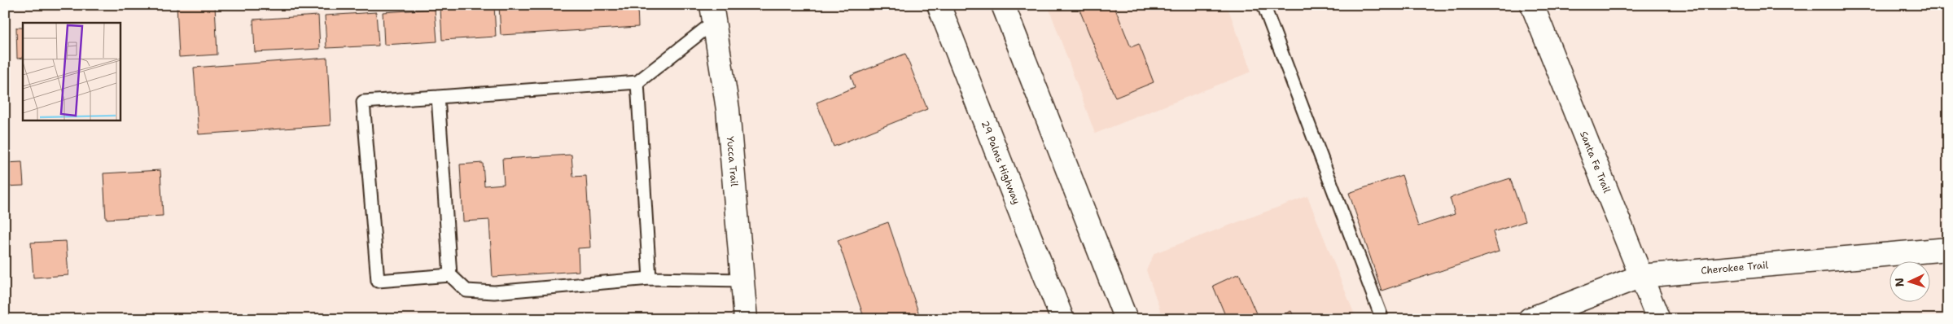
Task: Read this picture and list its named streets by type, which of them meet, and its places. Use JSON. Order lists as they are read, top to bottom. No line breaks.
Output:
{"streets":{"street":["Yucca Trail","29 Palms Highway","Santa Fe Trail","Cherokee Trail"]},"crossings":[["Santa Fe Trail","Cherokee Trail"]],"north":"left"}
